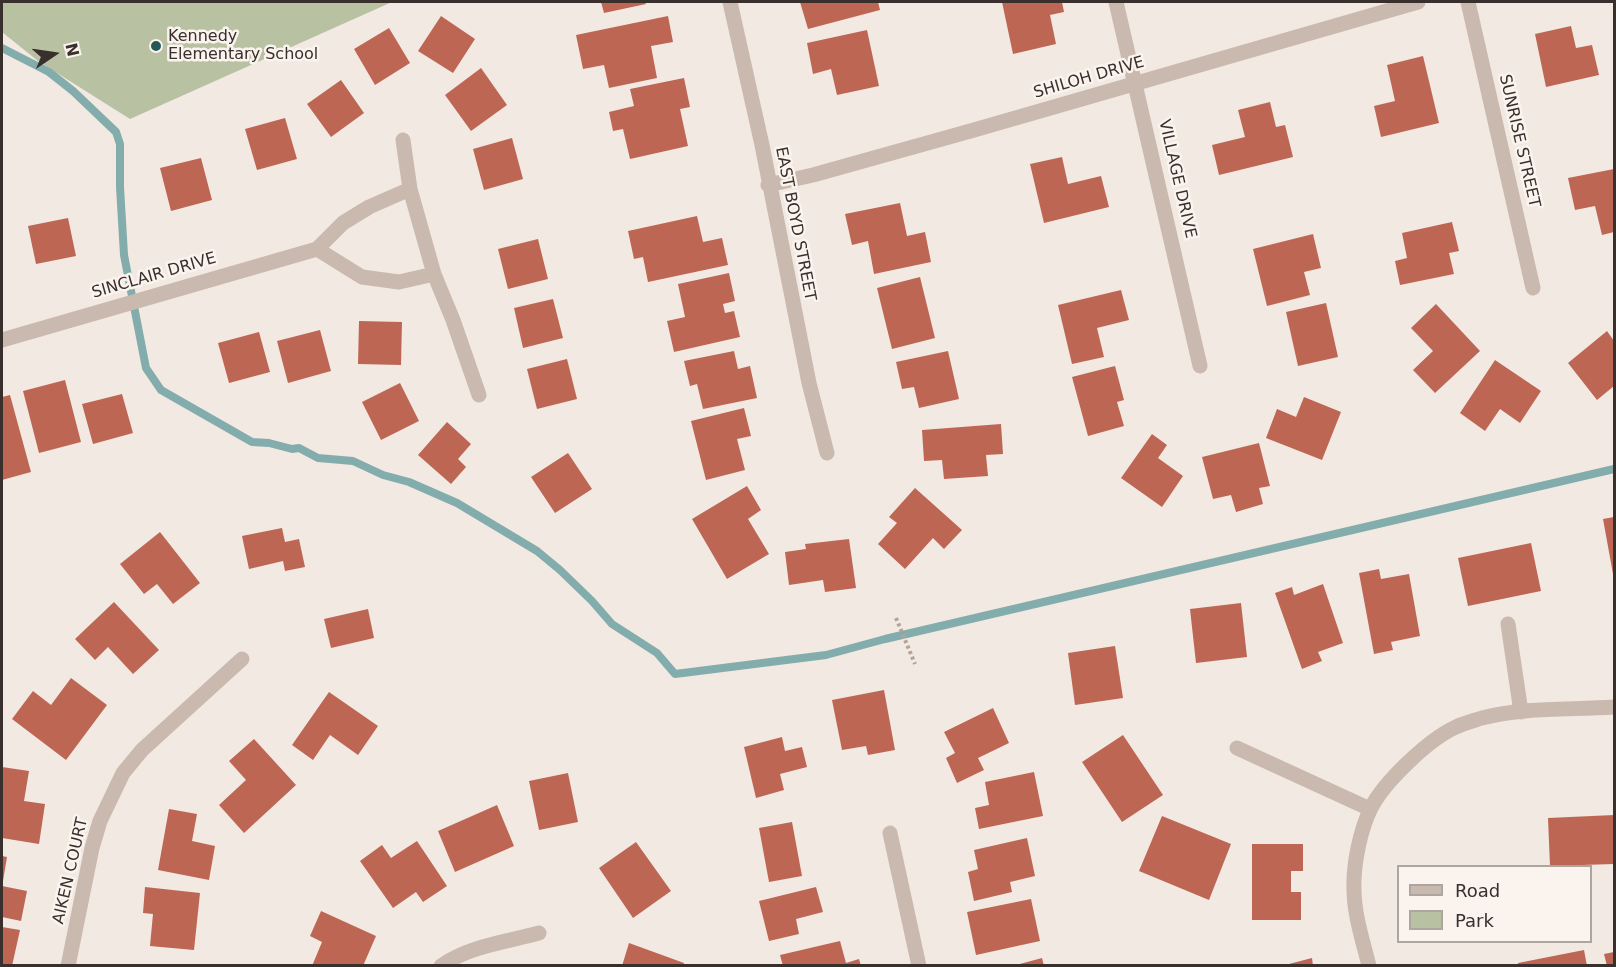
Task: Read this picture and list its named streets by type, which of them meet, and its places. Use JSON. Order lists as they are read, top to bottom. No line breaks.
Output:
{"streets":{"street":["SHILOH DRIVE","SUNRISE STREET","VILLAGE DRIVE","EAST BOYD STREET","SINCLAIR DRIVE","AIKEN COURT"]},"crossings":[["SHILOH DRIVE","VILLAGE DRIVE"],["SHILOH DRIVE","EAST BOYD STREET"]],"places":["Kennedy Elementary School"],"legend":["Road","Park"],"north":"right"}
